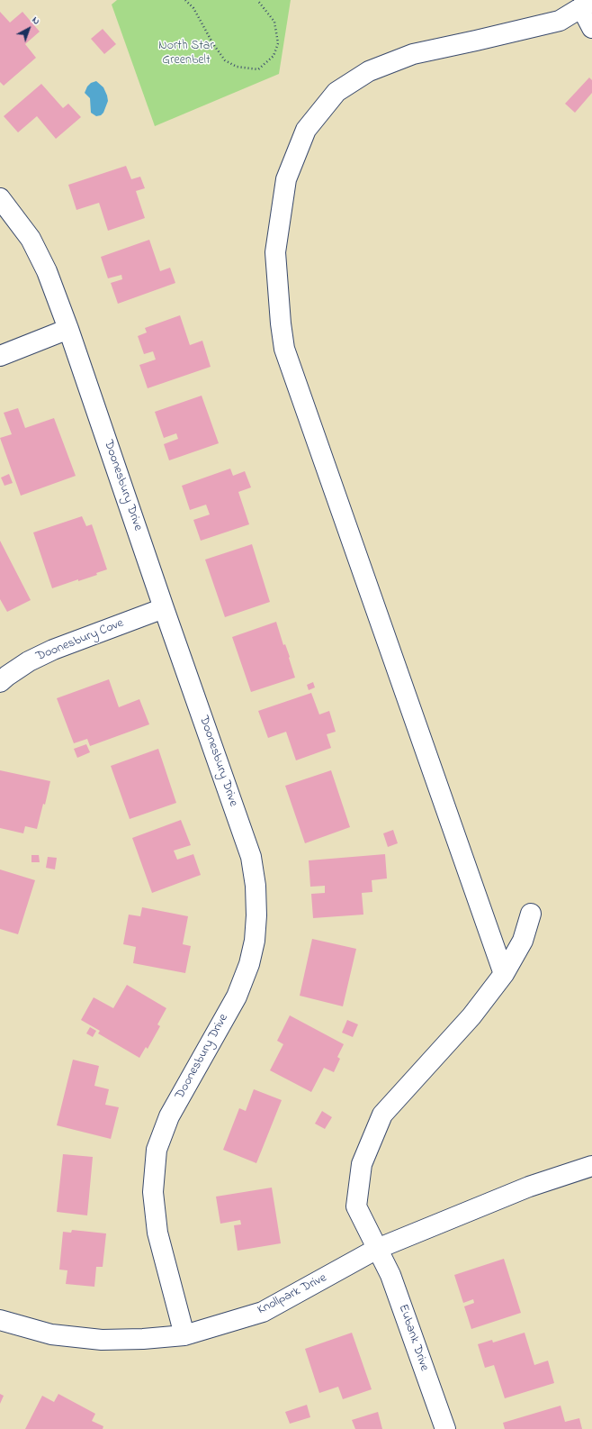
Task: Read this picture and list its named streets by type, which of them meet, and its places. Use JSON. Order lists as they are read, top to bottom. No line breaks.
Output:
{"streets":{"street":["Doonesbury Drive","Doonesbury Cove","Knollpark Drive","Eubank Drive"]},"crossings":[["Doonesbury Drive","Doonesbury Cove"],["Doonesbury Drive","Knollpark Drive"],["Knollpark Drive","Eubank Drive"]],"parks":["North Star Greenbelt"],"north":"top right"}
